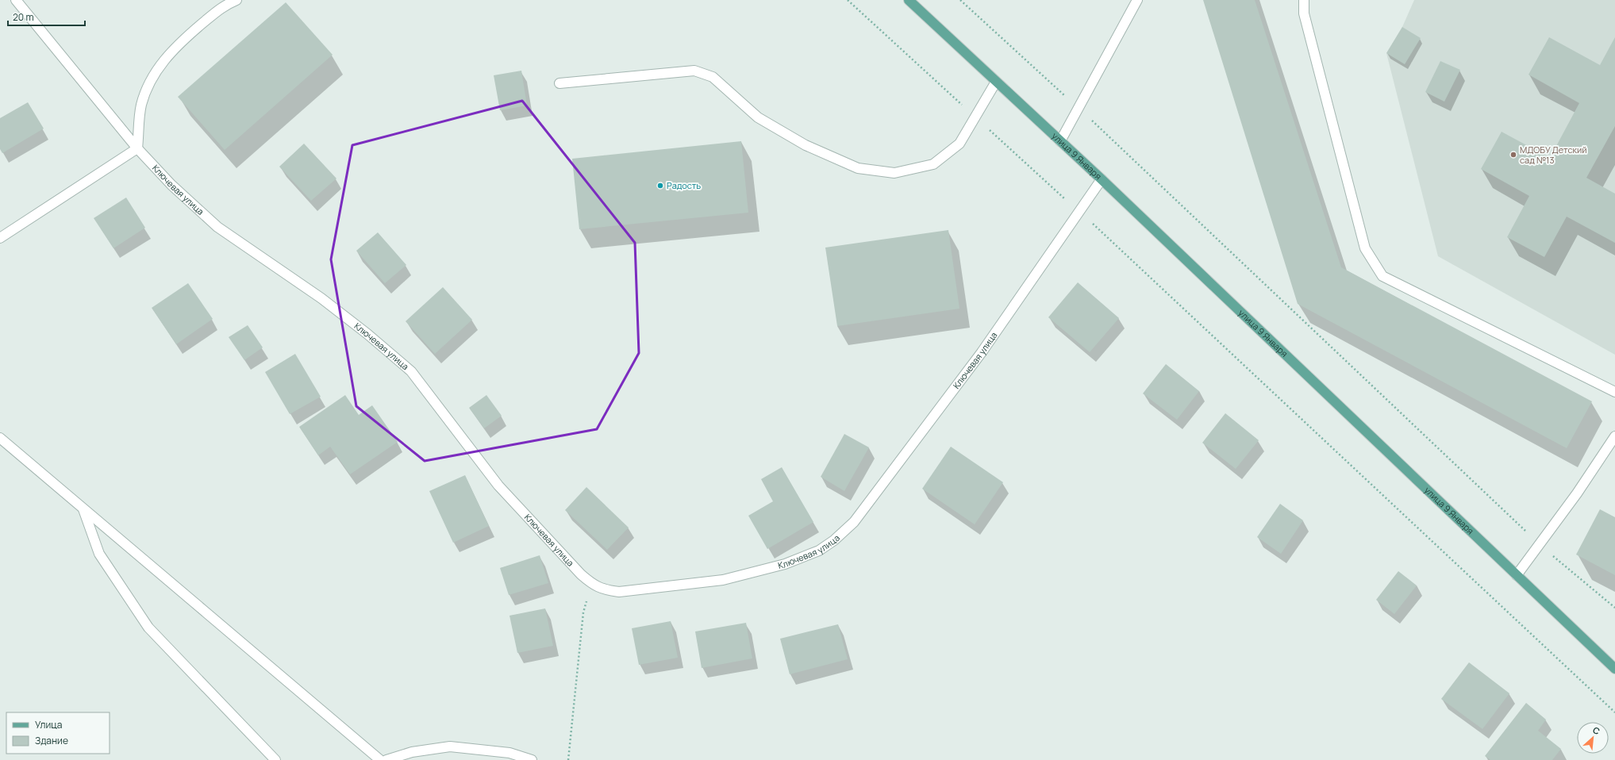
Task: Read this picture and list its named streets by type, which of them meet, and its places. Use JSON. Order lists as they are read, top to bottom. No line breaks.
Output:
{"streets":{"main road":["улица 9 Января"],"lane":["Ключевая улица"]},"crossings":[["улица 9 Января","Ключевая улица"]],"places":["МДОБУ Детский сад №13","Радость"],"legend":["Улица","Здание"],"scale_bar":"20 m","north":"top right"}
